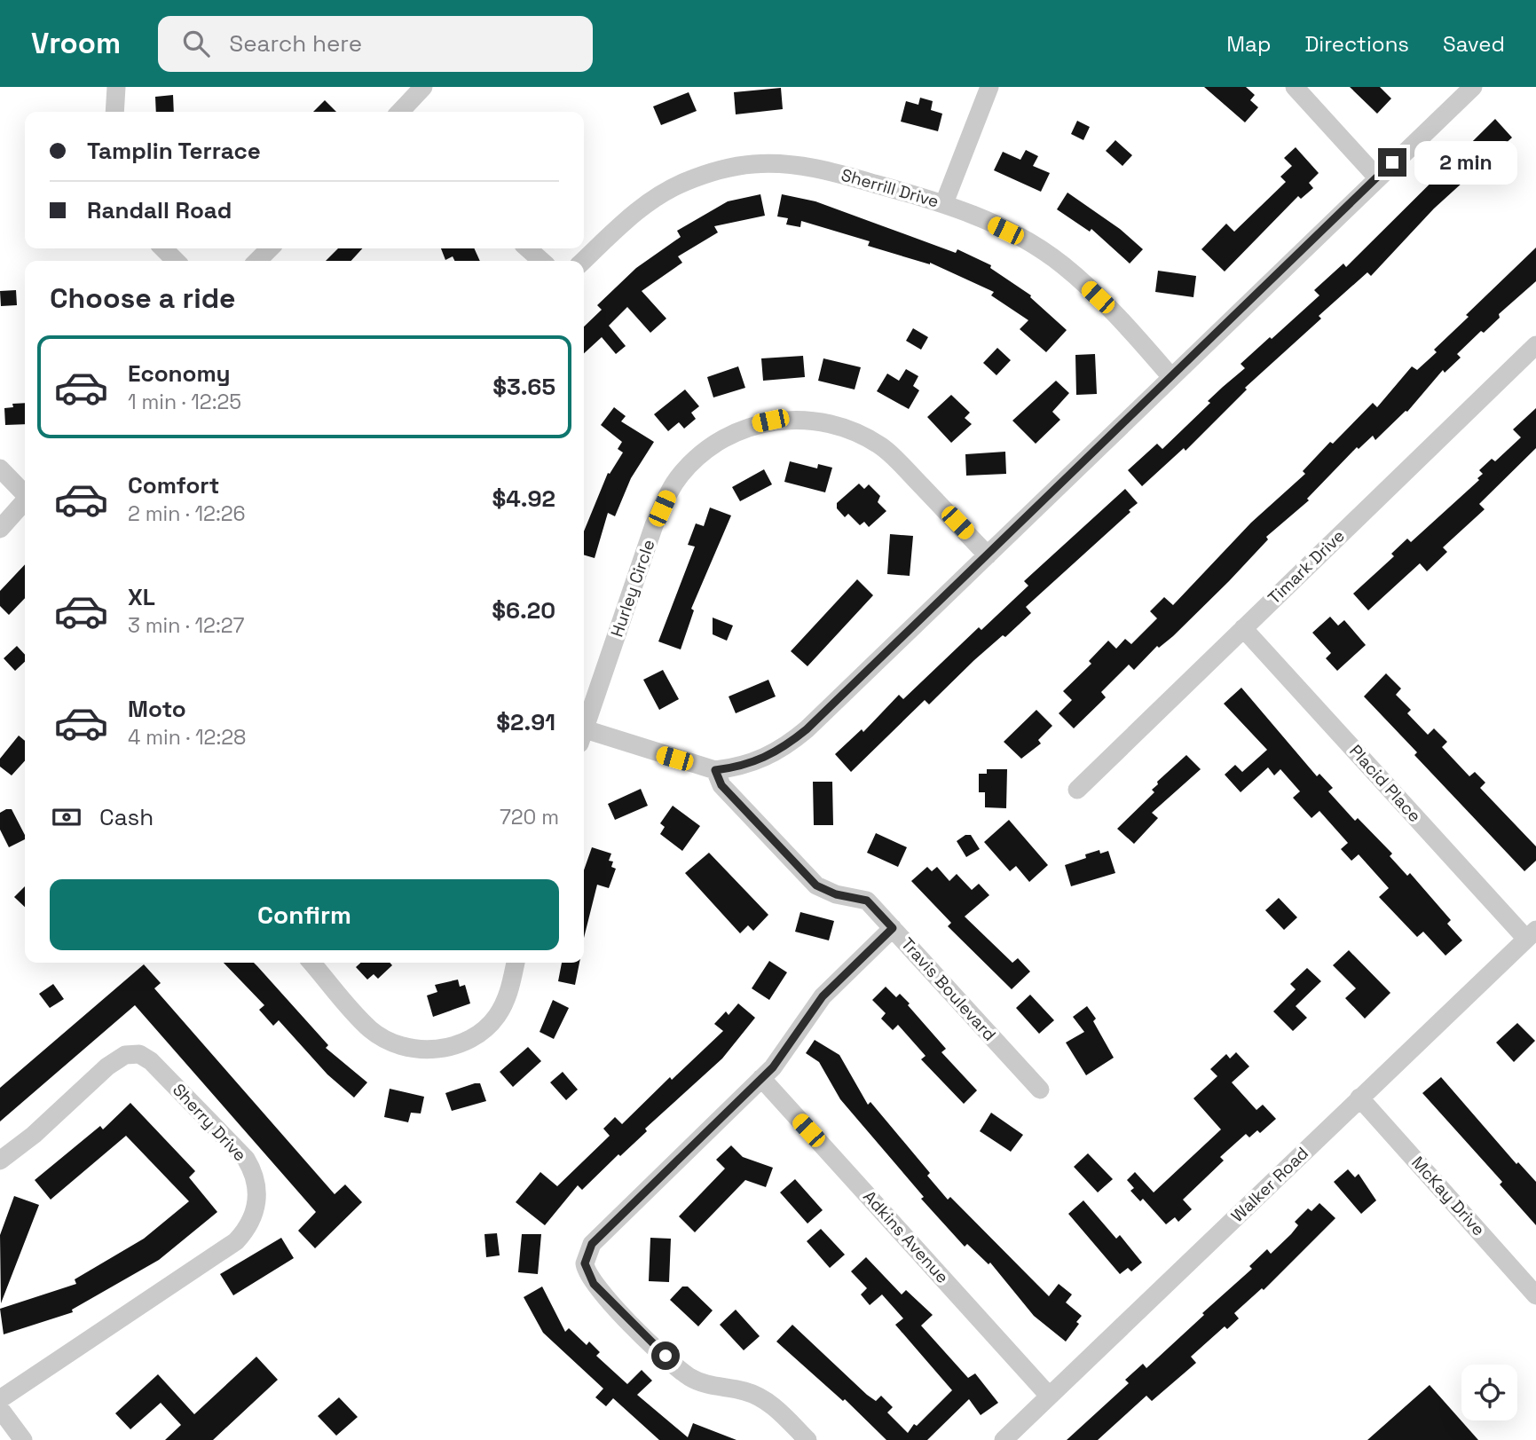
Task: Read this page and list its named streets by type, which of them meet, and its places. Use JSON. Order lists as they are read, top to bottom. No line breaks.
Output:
{"streets":{"street":["Sherrill Drive","Timark Drive","Hurley Circle","Placid Place","Travis Boulevard","Sherry Drive","Walker Road","McKay Drive","Adkins Avenue"]},"crossings":[["Timark Drive","Placid Place"],["Placid Place","Walker Road"],["Walker Road","McKay Drive"],["Walker Road","Adkins Avenue"]],"page":{"header":"Vroom","search":"Search here","nav":["Map","Directions","Saved"],"banner":["Tamplin Terrace","Randall Road"],"bubble":"2 min","heading":"Choose a ride","list":[{"name":"Economy","note":"1 min · 12:25","value":"$3.65"},{"name":"Comfort","note":"2 min · 12:26","value":"$4.92"},{"name":"XL","note":"3 min · 12:27","value":"$6.20"},{"name":"Moto","note":"4 min · 12:28","value":"$2.91"}],"pay":["Cash","720 m"],"buttons":"Confirm"}}
